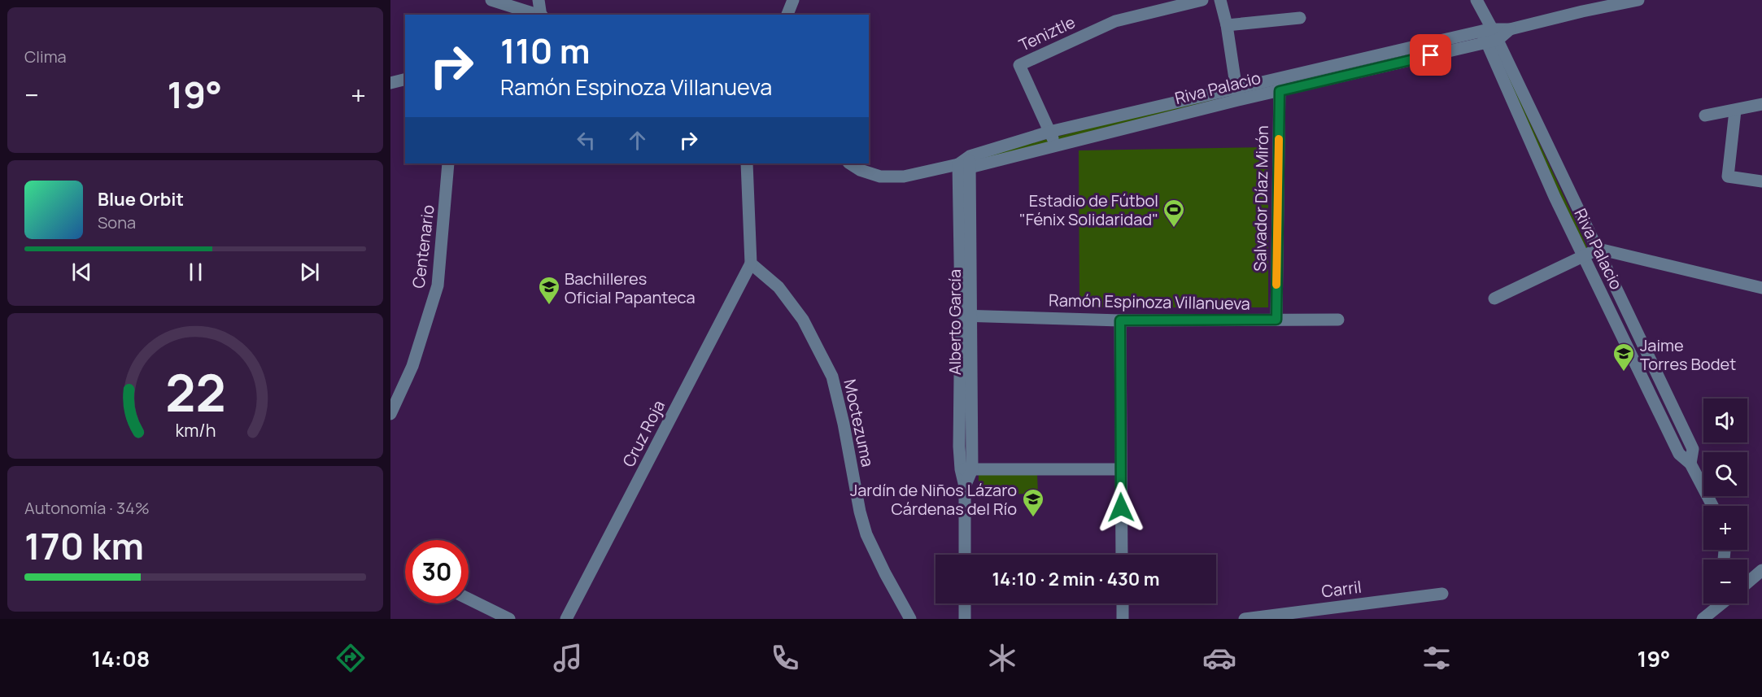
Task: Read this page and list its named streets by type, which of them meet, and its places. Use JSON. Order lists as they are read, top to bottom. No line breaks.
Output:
{"streets":{"street":["Teniztle","Riva Palacio","Salvador Díaz Mirón","Centenario","Ramón Espinoza Villanueva","Alberto García","Moctezuma","Cruz Roja","Carril"]},"crossings":[["Teniztle","Riva Palacio"],["Riva Palacio","Salvador Díaz Mirón"],["Riva Palacio","Alberto García"],["Salvador Díaz Mirón","Ramón Espinoza Villanueva"],["Ramón Espinoza Villanueva","Alberto García"],["Moctezuma","Cruz Roja"]],"places":{"sports":["Estadio de Fútbol \"Fénix Solidaridad\""],"school or university":["Bachilleres Oficial Papanteca","Jaime Torres Bodet","Jardín de Niños Lázaro Cárdenas del Río"]},"page":{"tile":["Clima",["Autonomía · 34%","170 km"]],"turn":["110 m","Ramón Espinoza Villanueva"],"heat":["−","19°","+"],"song":["Blue Orbit","Sona"],"map_buttons":["+","−"],"limit":"30","trip":"14:10 · 2 min · 430 m","tabs":["14:08","19°"],"gauge":["22","km/h"]}}
